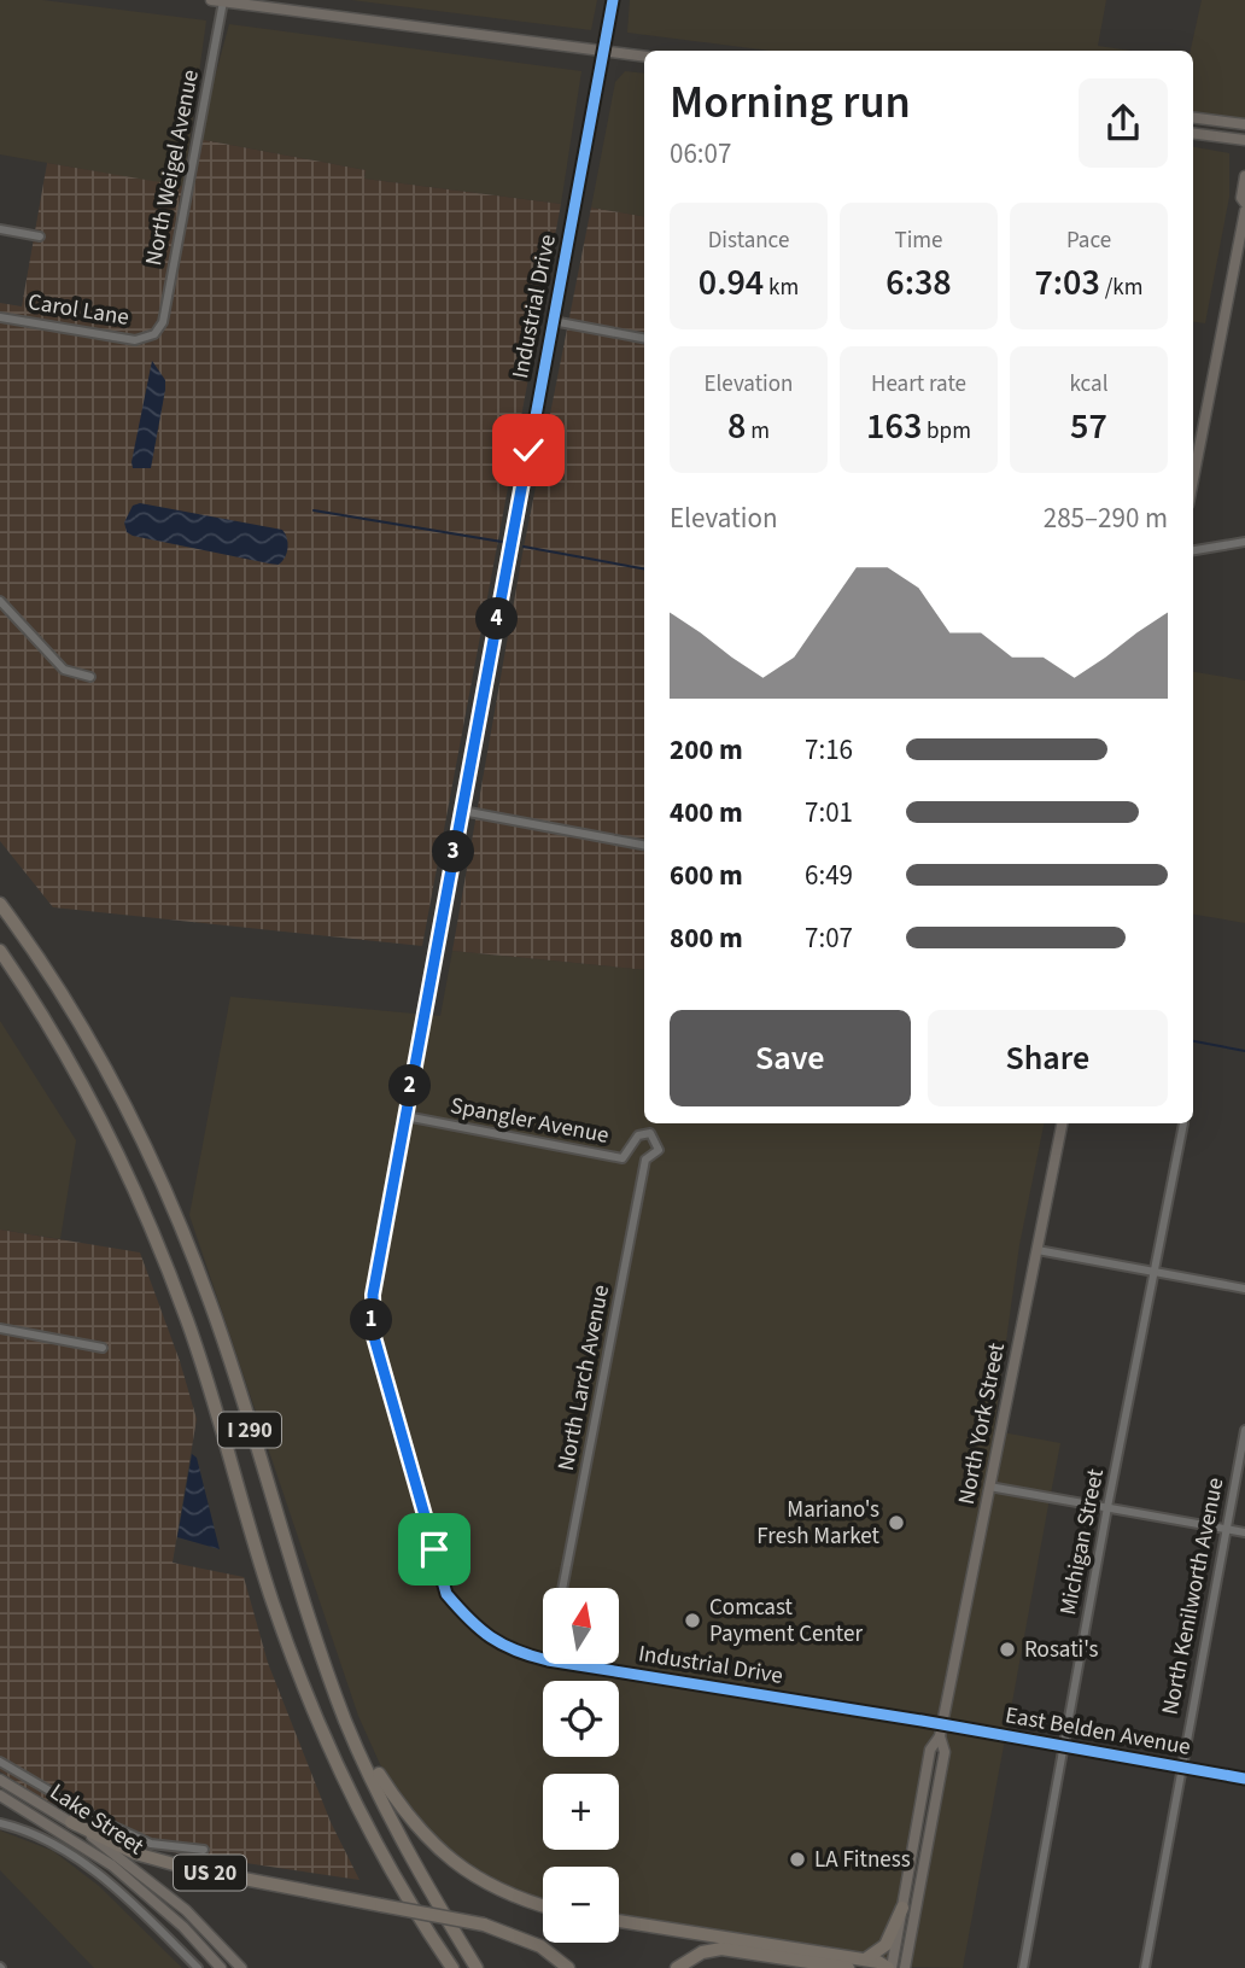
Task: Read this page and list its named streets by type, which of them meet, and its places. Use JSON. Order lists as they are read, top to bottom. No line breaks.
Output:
{"streets":{"highway":["I 290","US 20"],"main road":["North York Street","Lake Street"],"street":["North Weigel Avenue","Industrial Drive","Carol Lane","Spangler Avenue","North Larch Avenue","Michigan Street","North Kenilworth Avenue","East Belden Avenue"]},"crossings":[["North Weigel Avenue","Carol Lane"],["Industrial Drive","Spangler Avenue"],["Industrial Drive","North York Street"],["Industrial Drive","East Belden Avenue"],["Spangler Avenue","North Larch Avenue"],["North York Street","East Belden Avenue"],["Michigan Street","East Belden Avenue"],["North Kenilworth Avenue","East Belden Avenue"],["Lake Street","US 20"]],"places":["Mariano's Fresh Market","Comcast Payment Center","Rosati's","LA Fitness"],"north":"top","page":{"heading":["Morning run","06:07"],"stats":[["Distance","0.94 km"],["Time","6:38"],["Pace","7:03 /km"],["Elevation","8 m"],["Heart rate","163 bpm"],["kcal","57"]],"chart":["Elevation","285–290 m"],"pins":["4","3","2","1"],"list":[{"name":"200 m","note":"7:16"},{"name":"400 m","note":"7:01"},{"name":"600 m","note":"6:49"},{"name":"800 m","note":"7:07"}],"buttons":["Save","Share"],"map_buttons":["+","−"]}}
